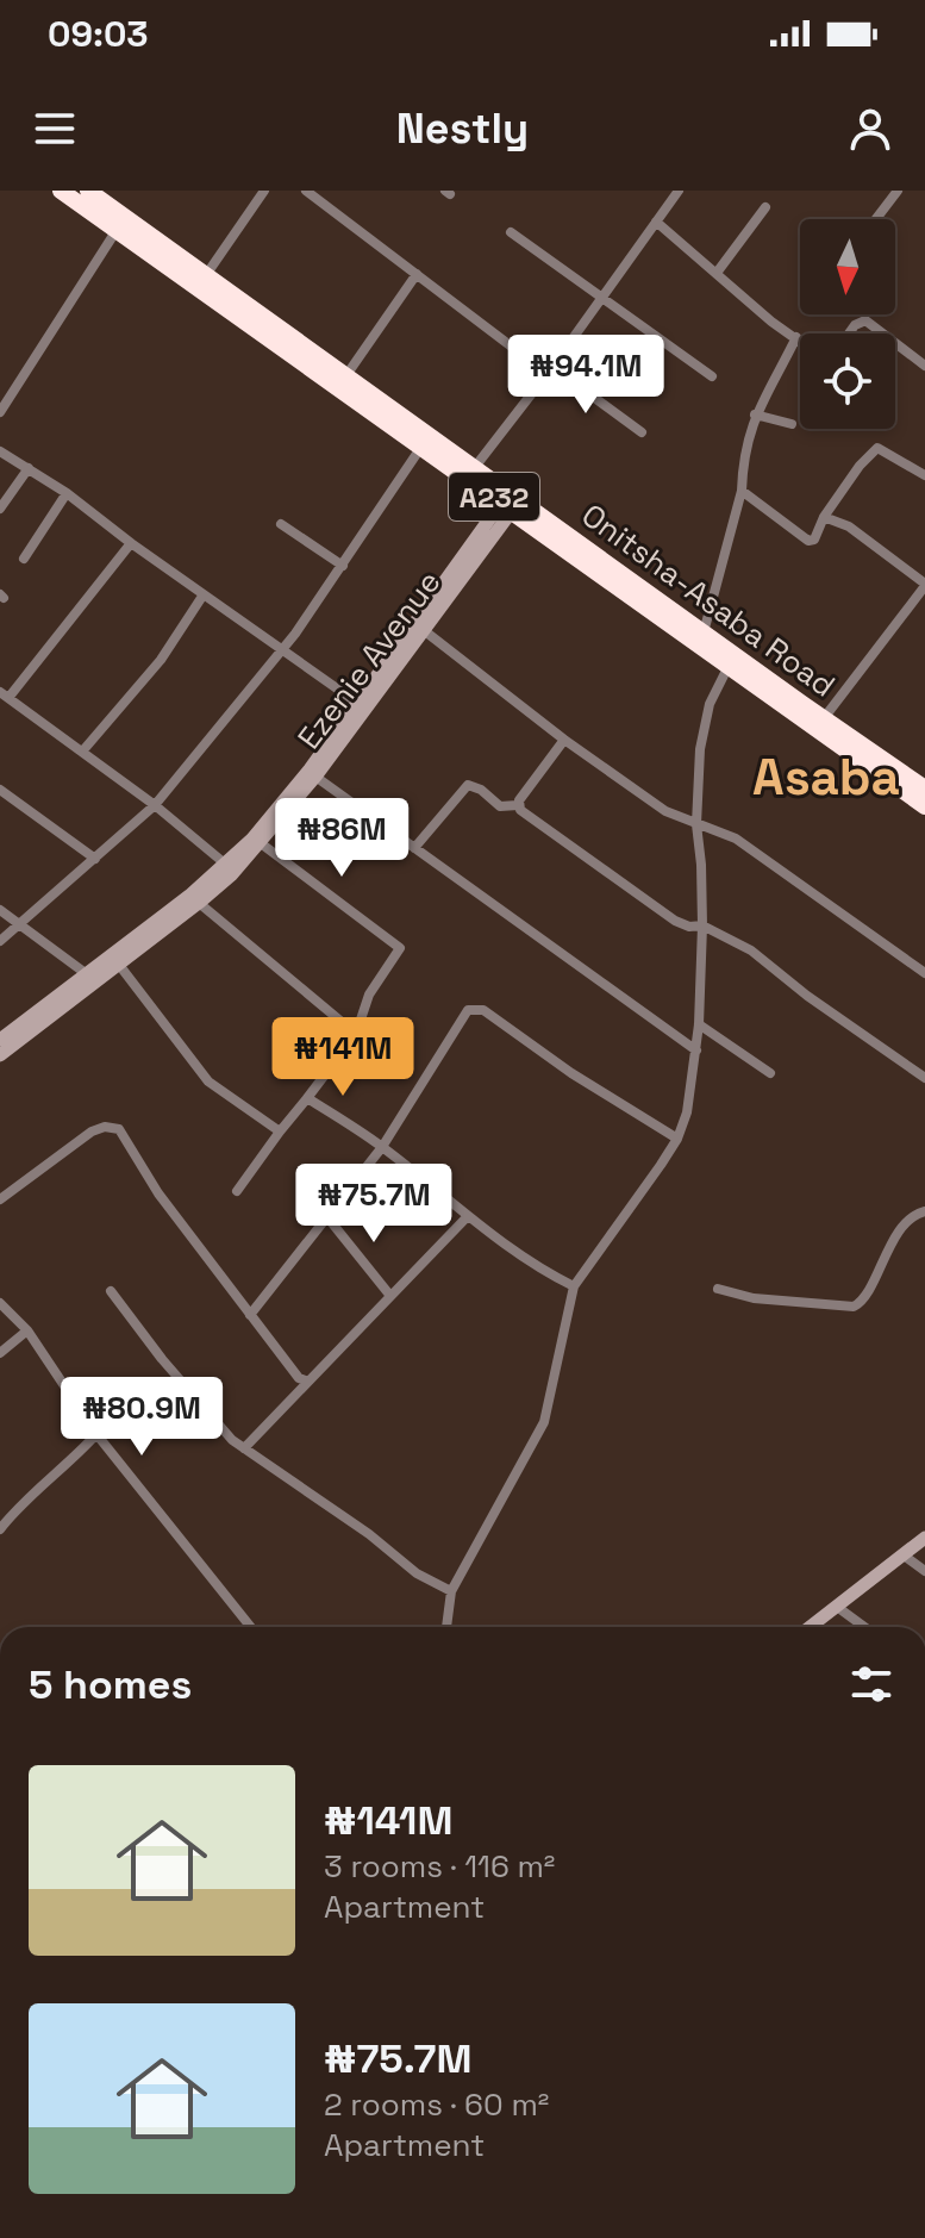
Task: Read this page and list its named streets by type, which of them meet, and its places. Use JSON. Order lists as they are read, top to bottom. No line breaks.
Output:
{"streets":{"highway":["A232","Onitsha-Asaba Road"],"street":["Ezenie Avenue"]},"crossings":[["A232","Onitsha-Asaba Road"],["A232","Ezenie Avenue"]],"districts":["Asaba"],"north":"bottom","page":{"status":"09:03","header":"Nestly","price":["₦94.1M","₦86M","₦141M","₦75.7M","₦80.9M"],"heading":"5 homes","list":[{"name":"₦141M","note":"3 rooms · 116 m² · Apartment"},{"name":"₦75.7M","note":"2 rooms · 60 m² · Apartment"}]}}
